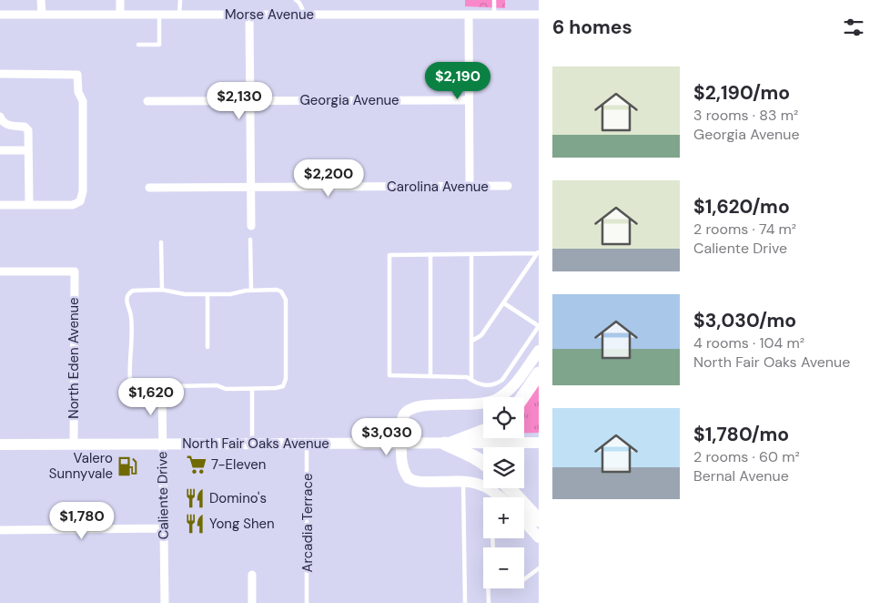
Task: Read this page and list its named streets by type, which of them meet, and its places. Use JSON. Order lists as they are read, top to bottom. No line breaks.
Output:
{"streets":{"main road":["North Fair Oaks Avenue"],"street":["Morse Avenue","Georgia Avenue","Carolina Avenue","North Eden Avenue","Caliente Drive"],"lane":["Arcadia Terrace"]},"crossings":[["North Eden Avenue","North Fair Oaks Avenue"],["North Fair Oaks Avenue","Caliente Drive"],["North Fair Oaks Avenue","Arcadia Terrace"]],"places":{"supermarket":["7-Eleven"],"fuel station":["Valero Sunnyvale"],"restaurant":["Domino's","Yong Shen"]},"page":{"heading":"6 homes","list":[{"name":"$2,190/mo","note":"3 rooms · 83 m² · Georgia Avenue"},{"name":"$1,620/mo","note":"2 rooms · 74 m² · Caliente Drive"},{"name":"$3,030/mo","note":"4 rooms · 104 m² · North Fair Oaks Avenue"},{"name":"$1,780/mo","note":"2 rooms · 60 m² · Bernal Avenue"}],"price":["$2,190","$2,130","$2,200","$1,620","$3,030","$1,780"],"map_buttons":["+","−"]}}
